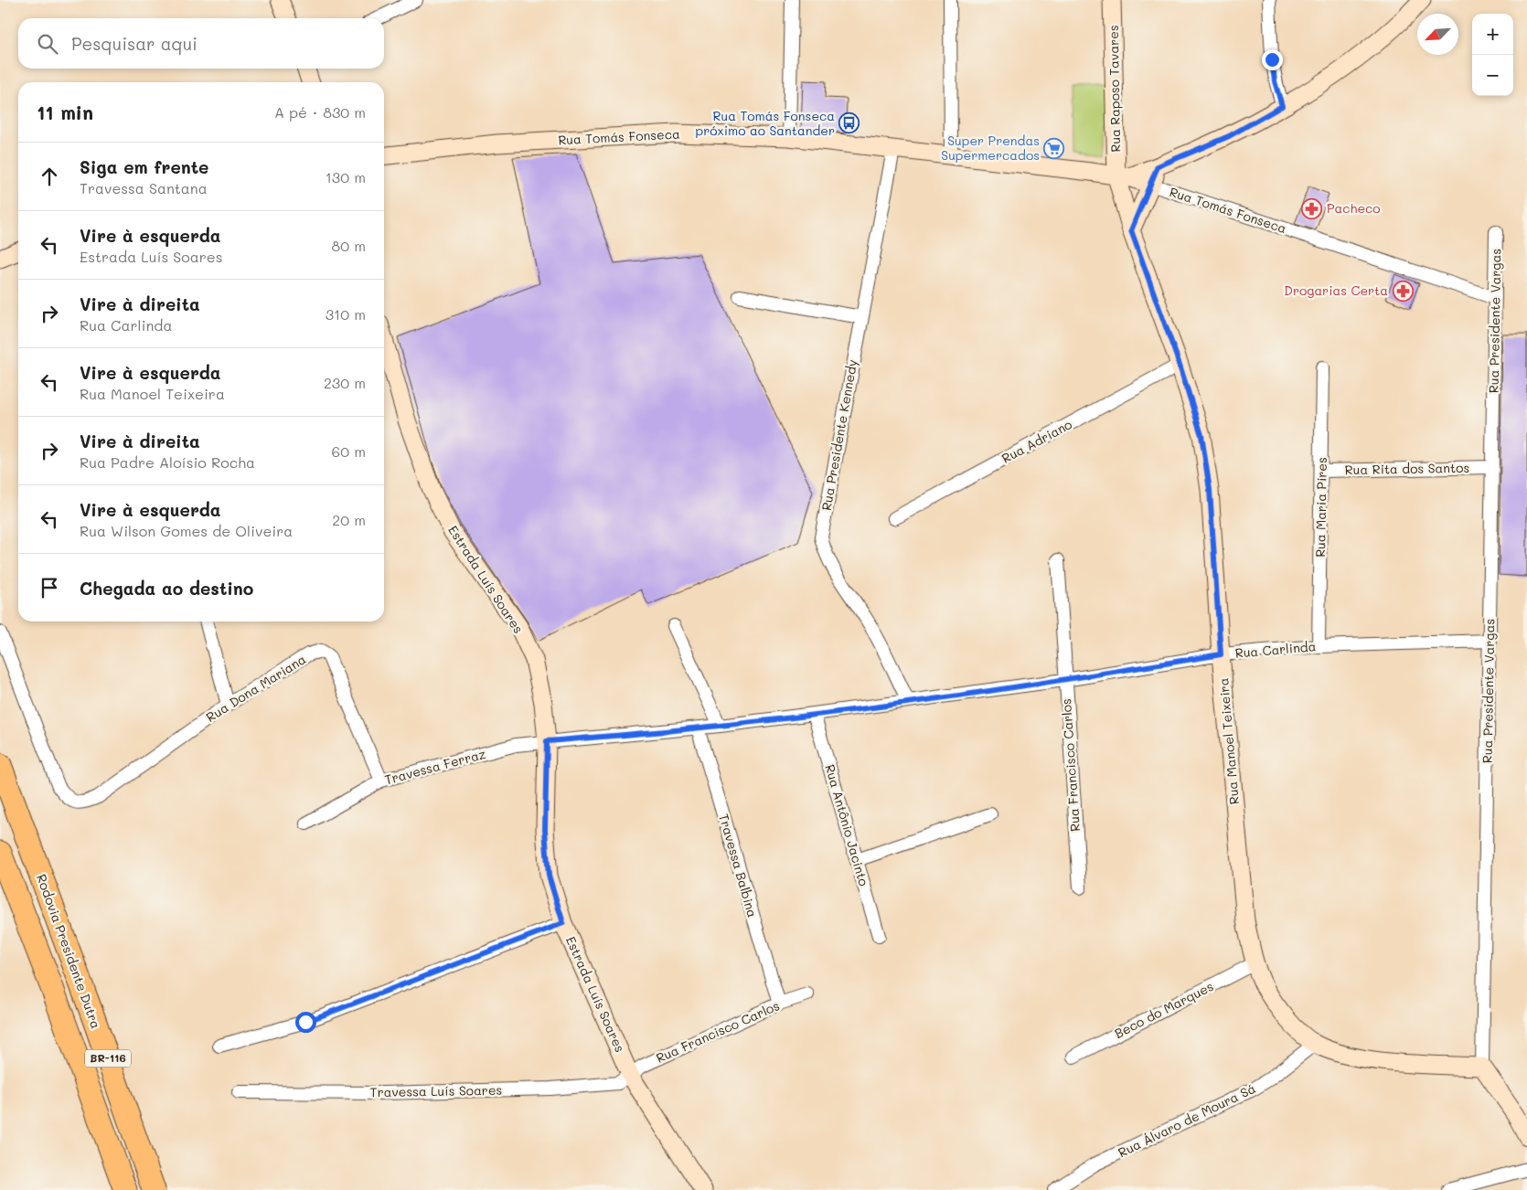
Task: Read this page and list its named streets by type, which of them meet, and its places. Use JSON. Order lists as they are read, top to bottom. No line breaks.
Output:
{"streets":{"highway":["Rodovia Presidente Dutra","BR-116"],"main road":["Rua Raposo Tavares","Rua Tomás Fonseca","Estrada Luís Soares","Rua Manoel Teixeira"],"street":["Rua Presidente Vargas","Rua Presidente Kennedy","Rua Adriano","Rua Rita dos Santos","Rua Maria Pires","Rua Carlinda","Rua Dona Mariana","Rua Francisco Carlos","Travessa Ferraz","Rua Antônio Jacinto","Travessa Balbina","Beco do Marques","Travessa Luís Soares","Rua Álvaro de Moura Sá"]},"crossings":[["Rua Raposo Tavares","Rua Tomás Fonseca"],["Rua Raposo Tavares","Rua Manoel Teixeira"],["Rua Tomás Fonseca","Rua Presidente Vargas"],["Rua Tomás Fonseca","Rua Presidente Kennedy"],["Rua Tomás Fonseca","Rua Manoel Teixeira"],["Rua Presidente Vargas","Rua Rita dos Santos"],["Rua Presidente Vargas","Rua Carlinda"],["Rua Presidente Vargas","Rua Manoel Teixeira"],["Rua Presidente Kennedy","Rua Carlinda"],["Rua Adriano","Rua Manoel Teixeira"],["Rua Rita dos Santos","Rua Maria Pires"],["Rua Maria Pires","Rua Carlinda"],["Estrada Luís Soares","Rua Carlinda"],["Estrada Luís Soares","Rua Francisco Carlos"],["Estrada Luís Soares","Travessa Ferraz"],["Estrada Luís Soares","Travessa Luís Soares"],["Rua Carlinda","Rua Manoel Teixeira"],["Rua Carlinda","Rua Francisco Carlos"],["Rua Carlinda","Travessa Ferraz"],["Rua Carlinda","Rua Antônio Jacinto"],["Rua Carlinda","Travessa Balbina"],["Rua Dona Mariana","Travessa Ferraz"],["Rua Manoel Teixeira","Beco do Marques"],["Rua Manoel Teixeira","Rua Álvaro de Moura Sá"],["Rua Francisco Carlos","Travessa Balbina"],["Rua Francisco Carlos","Travessa Luís Soares"]],"places":{"bus stop":["Rua Tomás Fonseca próximo ao Santander"],"supermarket":["Super Prendas Supermercados"],"pharmacy":["Pacheco","Drogarias Certa"]},"north":"bottom left","page":{"map_buttons":["+","−"],"search":"Pesquisar aqui","heading":["11 min","A pé · 830 m"],"list":[["Siga em frente","Travessa Santana","130 m"],["Vire à esquerda","Estrada Luís Soares","80 m"],["Vire à direita","Rua Carlinda","310 m"],["Vire à esquerda","Rua Manoel Teixeira","230 m"],["Vire à direita","Rua Padre Aloísio Rocha","60 m"],["Vire à esquerda","Rua Wilson Gomes de Oliveira","20 m"],"Chegada ao destino"]}}
